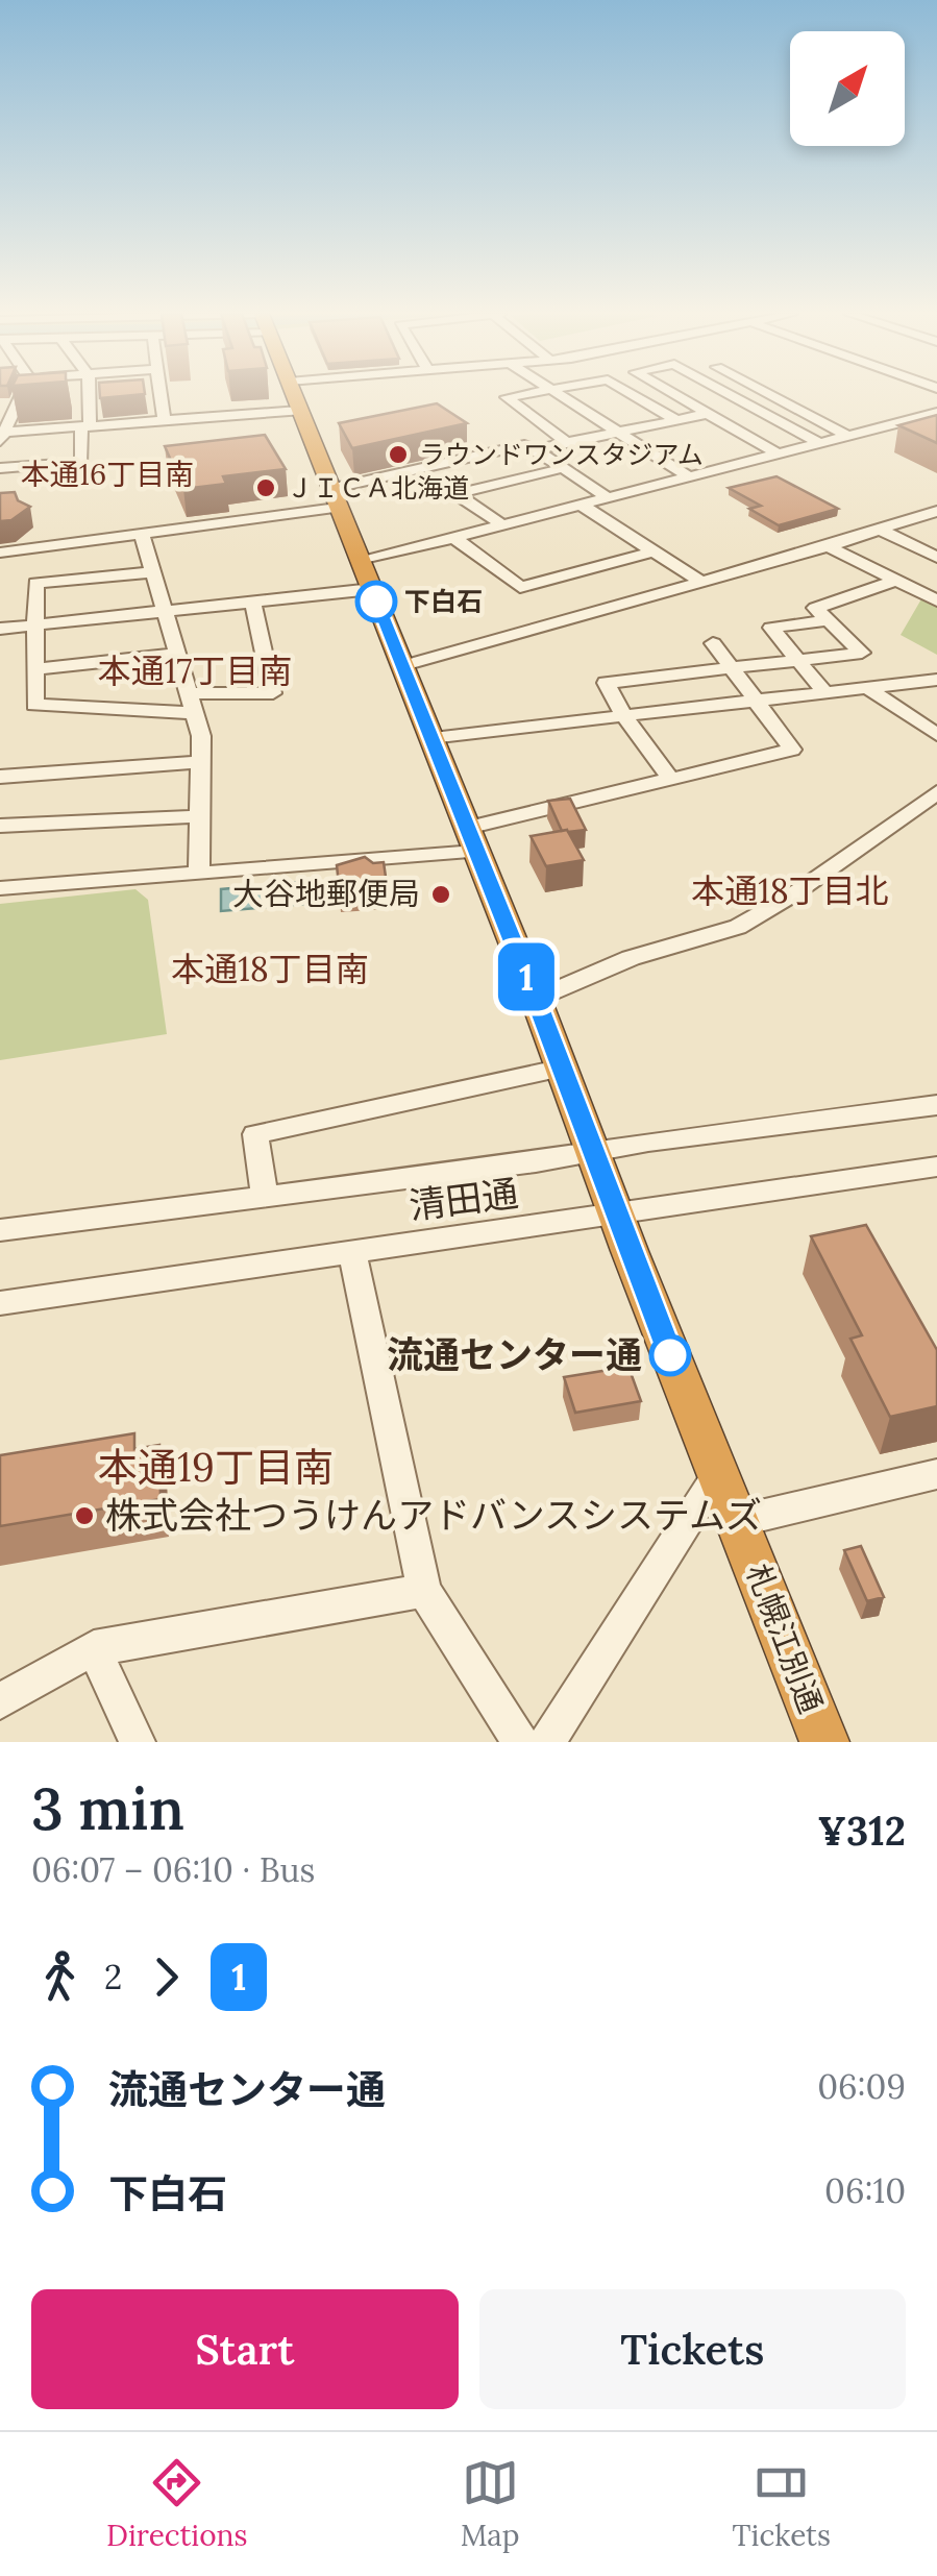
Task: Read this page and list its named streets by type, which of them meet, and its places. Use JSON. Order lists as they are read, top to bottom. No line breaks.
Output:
{"streets":{"highway":["札幌江別通"],"street":["清田通"]},"crossings":[["清田通","札幌江別通"]],"districts":["本通16丁目南","本通17丁目南","本通18丁目北","本通18丁目南","本通19丁目南"],"places":["ラウンドワンスタジアム","ＪＩＣＡ北海道","下白石","大谷地郵便局","流通センター通","株式会社つうけんアドバンスシステムズ"],"lines":["bus line 1"],"north":"top right","page":{"on_map":"1","heading":["3 min","06:07 – 06:10 · Bus","¥312"],"legs":["2","1"],"list":[{"name":"流通センター通","value":"06:09"},{"name":"下白石","value":"06:10"}],"buttons":["Start","Tickets"],"tabs":["Directions","Map","Tickets"]}}
